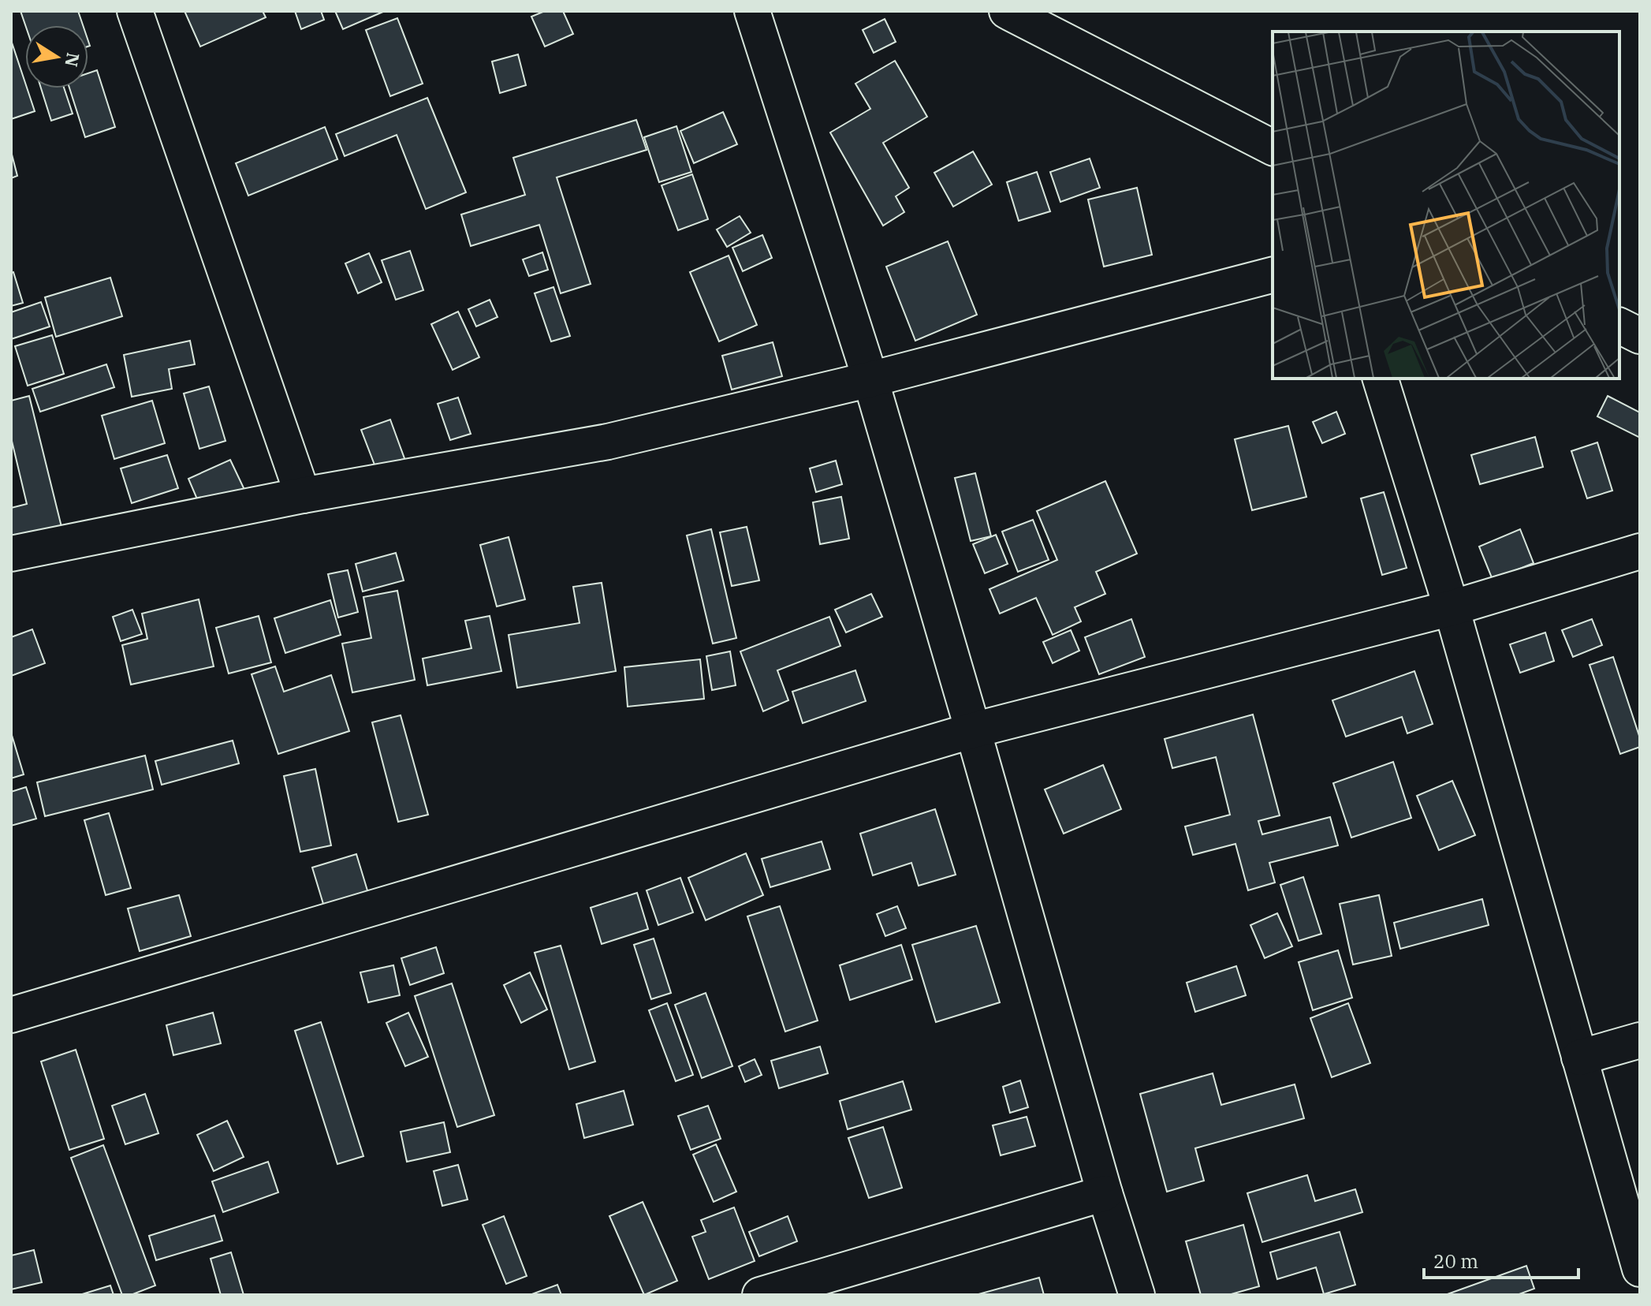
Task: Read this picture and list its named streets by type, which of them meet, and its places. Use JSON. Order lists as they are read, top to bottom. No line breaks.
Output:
{"scale_bar":"20 m","north":"right"}
